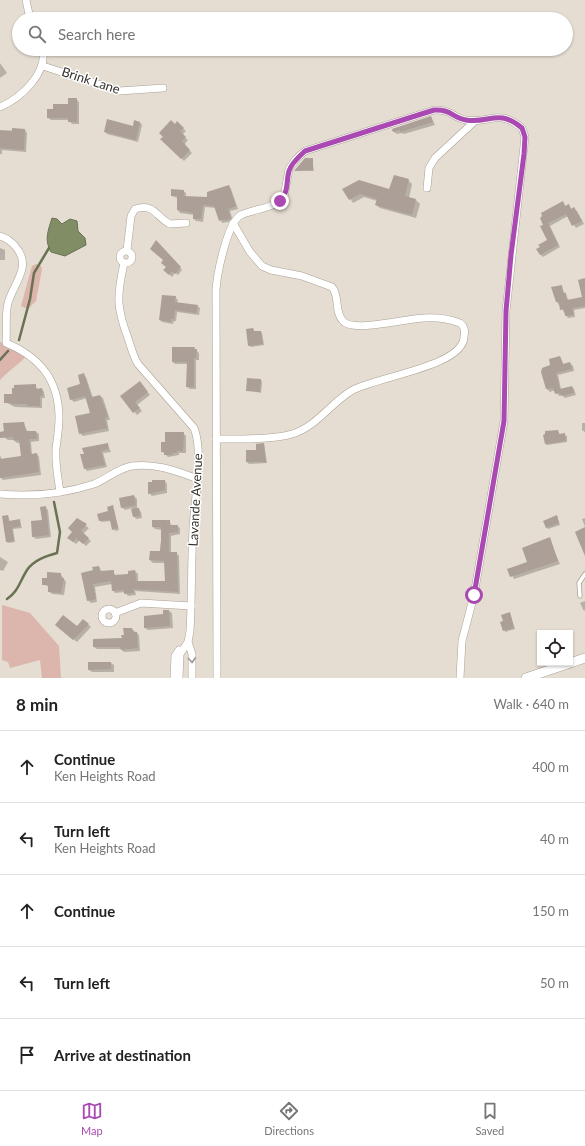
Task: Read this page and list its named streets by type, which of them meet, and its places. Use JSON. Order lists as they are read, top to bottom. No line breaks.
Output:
{"streets":{"street":["Brink Lane","Lavande Avenue"]},"page":{"search":"Search here","heading":["8 min","Walk · 640 m"],"list":[["Continue","Ken Heights Road","400 m"],["Turn left","Ken Heights Road","40 m"],["Continue","150 m"],["Turn left","50 m"],"Arrive at destination"],"nav":["Map","Directions","Saved"]}}
